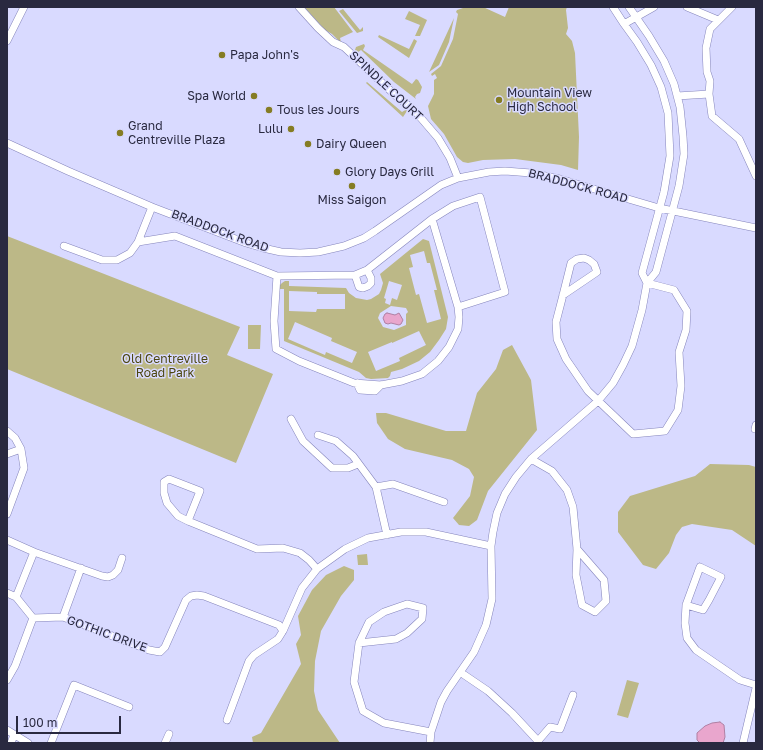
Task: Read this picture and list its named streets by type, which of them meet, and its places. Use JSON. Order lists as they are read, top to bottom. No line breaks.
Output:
{"streets":{"street":["SPINDLE COURT","BRADDOCK ROAD","GOTHIC DRIVE"]},"crossings":[["SPINDLE COURT","BRADDOCK ROAD"]],"parks":["Old Centreville Road Park"],"places":["Papa John's","Spa World","Mountain View High School","Tous les Jours","Lulu","Grand Centreville Plaza","Dairy Queen","Glory Days Grill","Miss Saigon"],"scale_bar":"100 m"}
